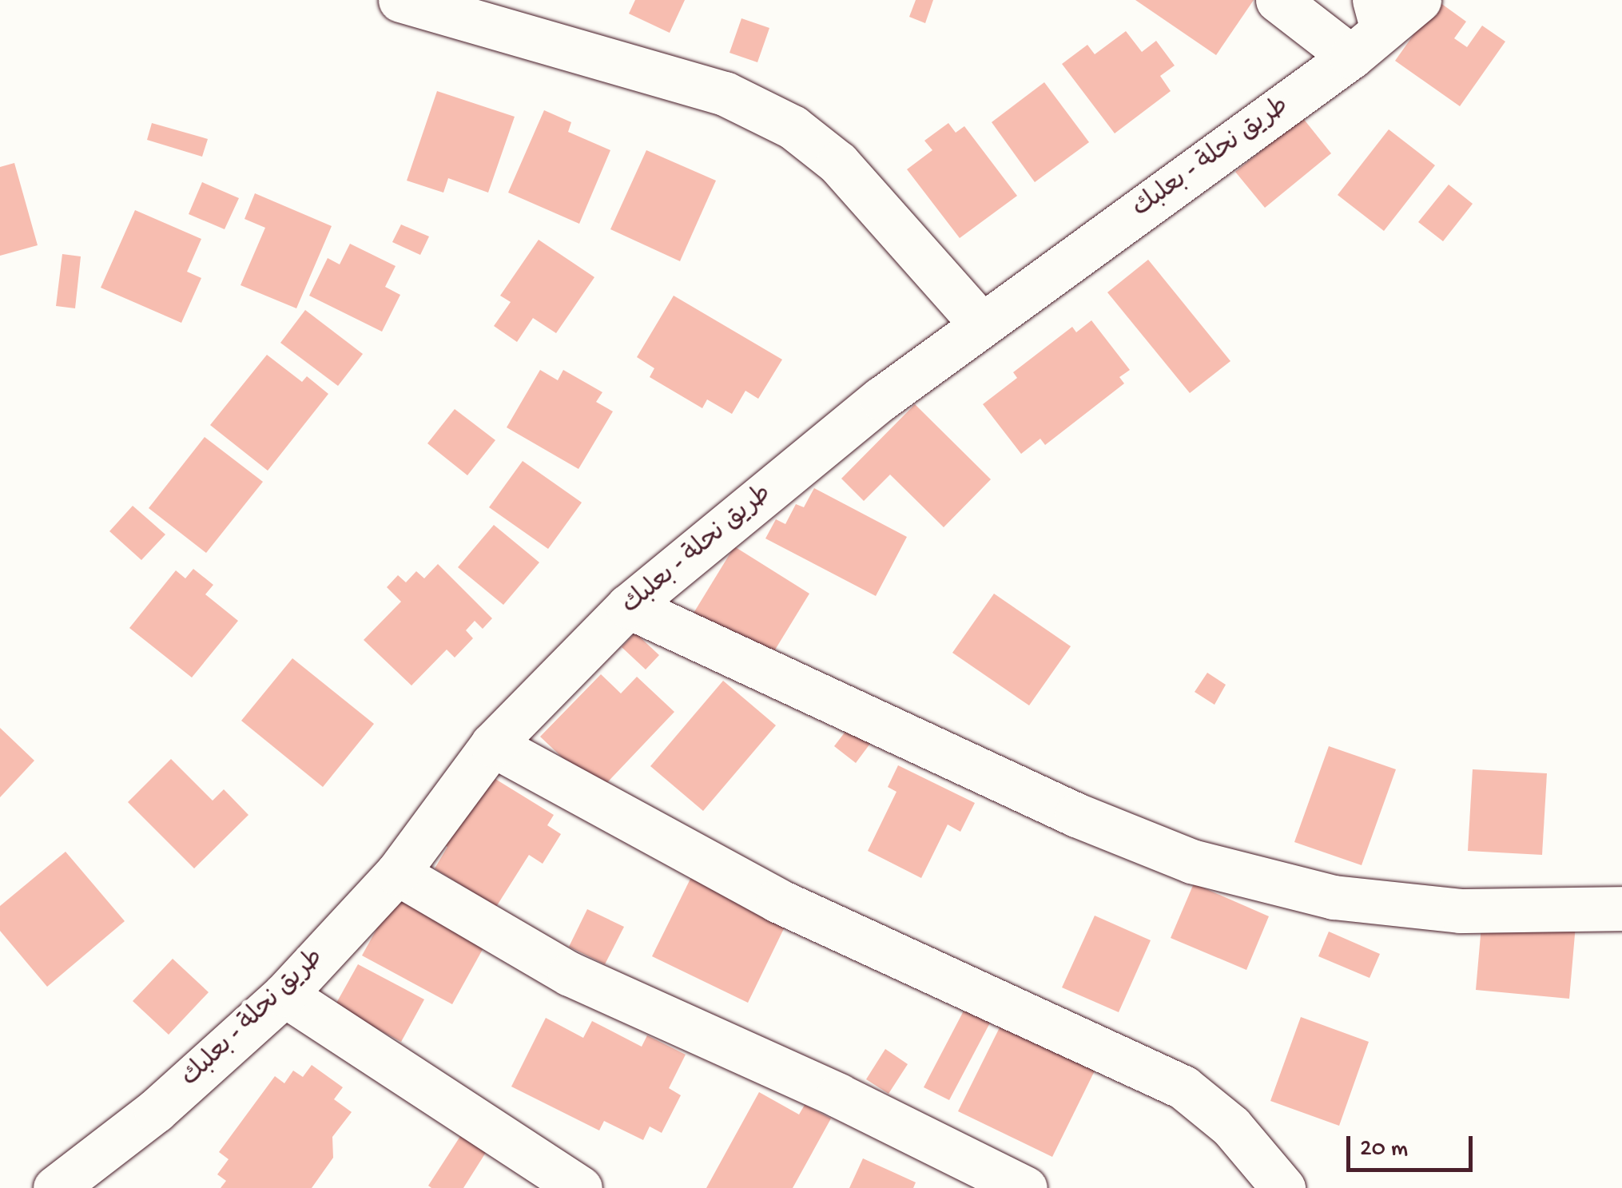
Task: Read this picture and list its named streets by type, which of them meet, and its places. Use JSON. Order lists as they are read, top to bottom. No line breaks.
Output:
{"streets":{"street":["طريق نحلة - بعلبك"]},"scale_bar":"20 m"}
